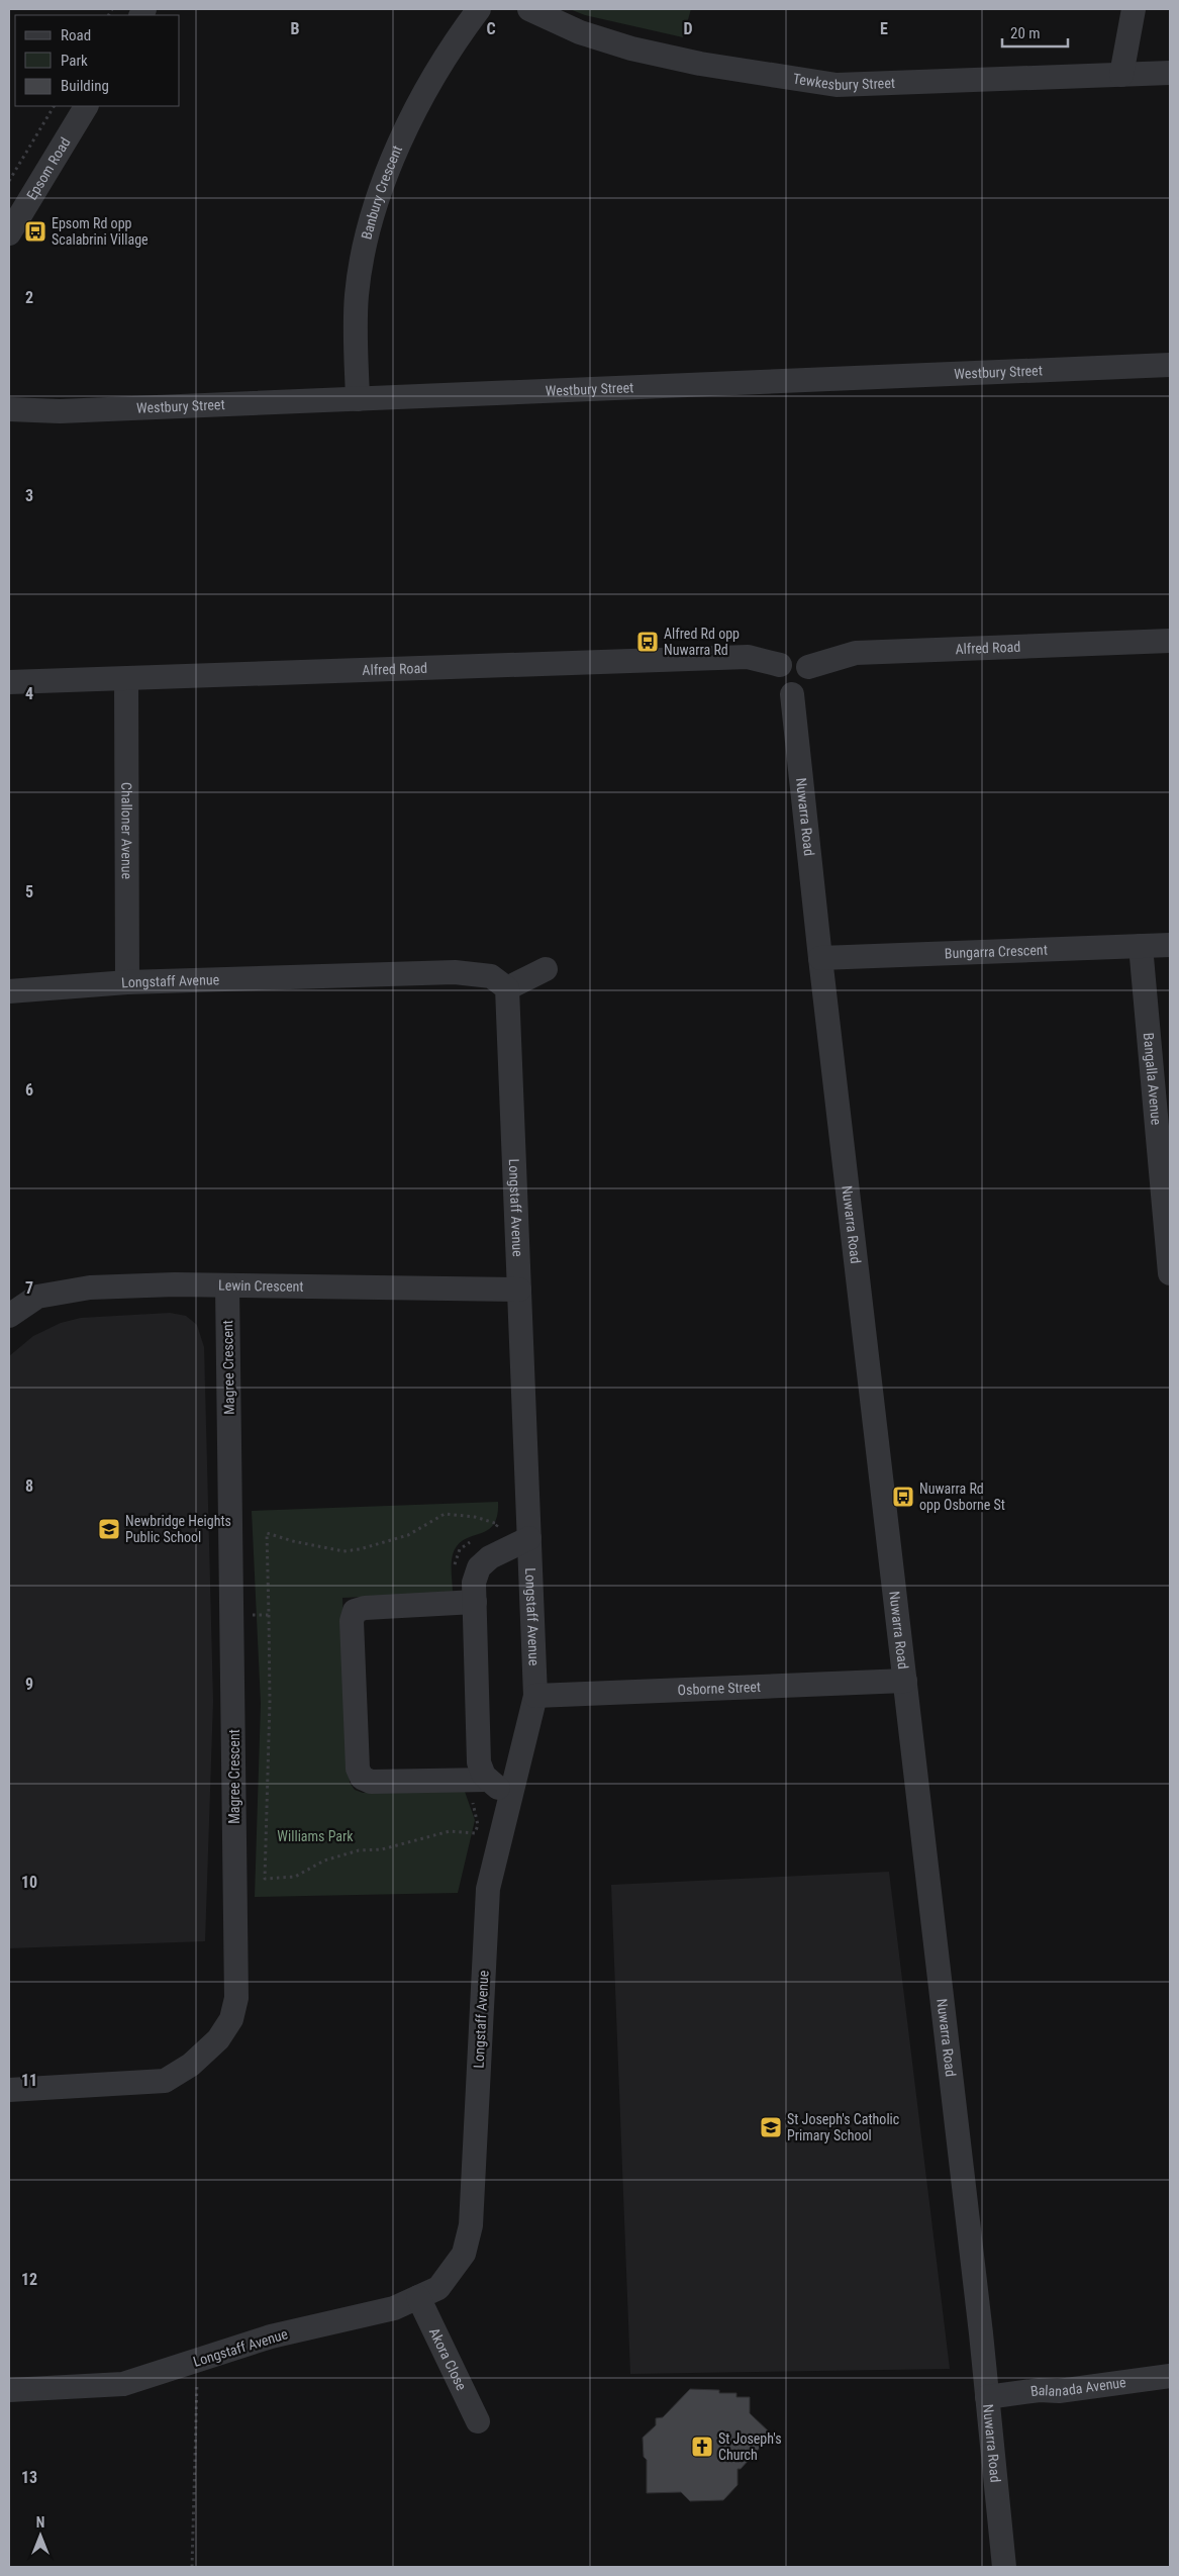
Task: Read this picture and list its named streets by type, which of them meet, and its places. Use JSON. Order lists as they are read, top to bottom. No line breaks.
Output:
{"streets":{"street":["Tewkesbury Street","Epsom Road","Banbury Crescent","Westbury Street","Alfred Road","Nuwarra Road","Challoner Avenue","Bungarra Crescent","Longstaff Avenue","Bangalla Avenue","Lewin Crescent","Magree Crescent","Osborne Street","Akora Close","Balanada Avenue"]},"crossings":[["Banbury Crescent","Westbury Street"],["Alfred Road","Nuwarra Road"],["Alfred Road","Challoner Avenue"],["Nuwarra Road","Bungarra Crescent"],["Nuwarra Road","Osborne Street"],["Nuwarra Road","Balanada Avenue"],["Challoner Avenue","Longstaff Avenue"],["Bungarra Crescent","Bangalla Avenue"],["Longstaff Avenue","Lewin Crescent"],["Longstaff Avenue","Osborne Street"],["Longstaff Avenue","Akora Close"],["Lewin Crescent","Magree Crescent"]],"parks":["Williams Park"],"places":{"bus stop":["Epsom Rd opp Scalabrini Village","Alfred Rd opp Nuwarra Rd","Nuwarra Rd opp Osborne St"],"school or university":["Newbridge Heights Public School","St Joseph's Catholic Primary School"],"church":["St Joseph's Church"]},"legend":["Road","Park","Building"],"scale_bar":"20 m","north":"top","grid":{"columns":["B","C","D","E"],"rows":["2","3","4","5","6","7","8","9","10","11","12","13"]}}
